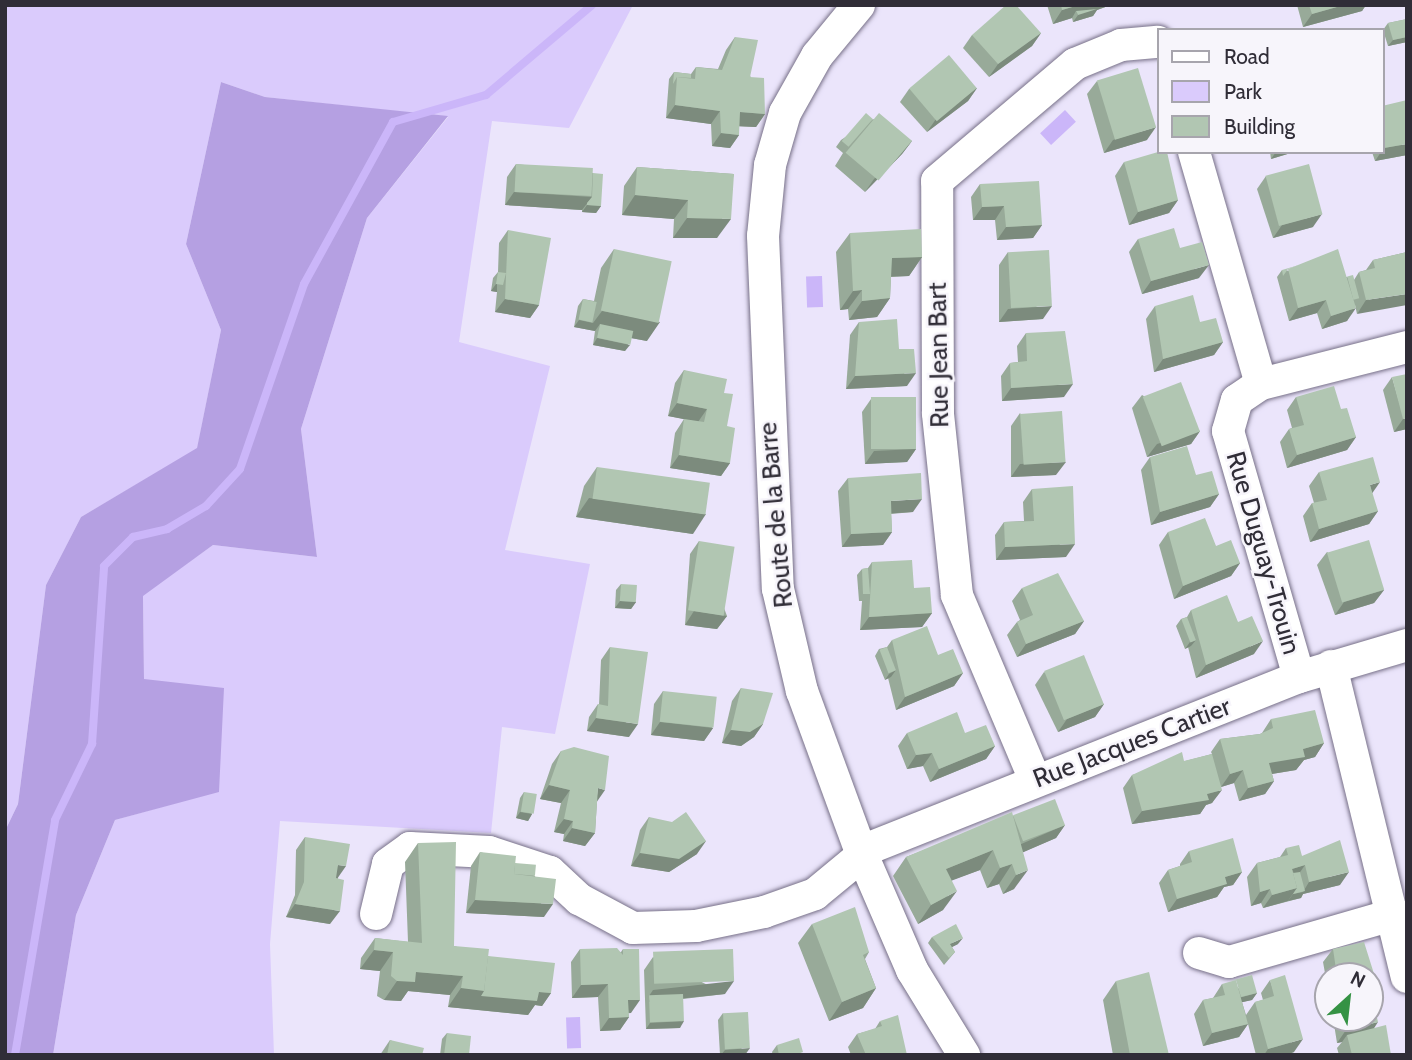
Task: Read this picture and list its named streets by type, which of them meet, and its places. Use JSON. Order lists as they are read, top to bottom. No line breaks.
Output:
{"streets":{"street":["Rue Jean Bart","Route de la Barre","Rue Duguay-Trouin","Rue Jacques Cartier"]},"crossings":[["Rue Jean Bart","Rue Jacques Cartier"],["Route de la Barre","Rue Jacques Cartier"],["Rue Duguay-Trouin","Rue Jacques Cartier"]],"legend":["Road","Park","Building"],"north":"top right"}
